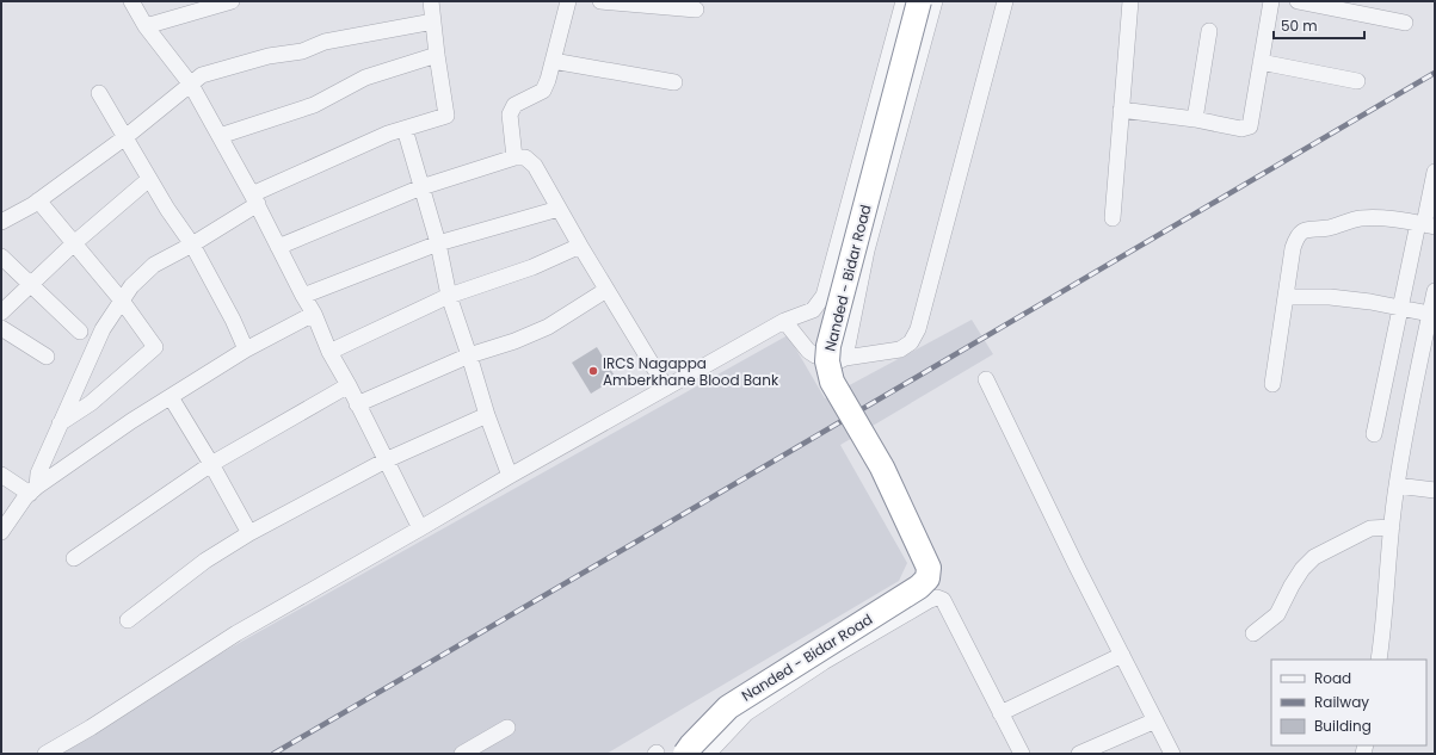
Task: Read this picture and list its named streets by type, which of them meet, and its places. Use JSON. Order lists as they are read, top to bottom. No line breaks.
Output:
{"streets":{"highway":["Nanded - Bidar Road"]},"places":["IRCS Nagappa Amberkhane Blood Bank"],"legend":["Road","Railway","Building"],"scale_bar":"50 m"}
